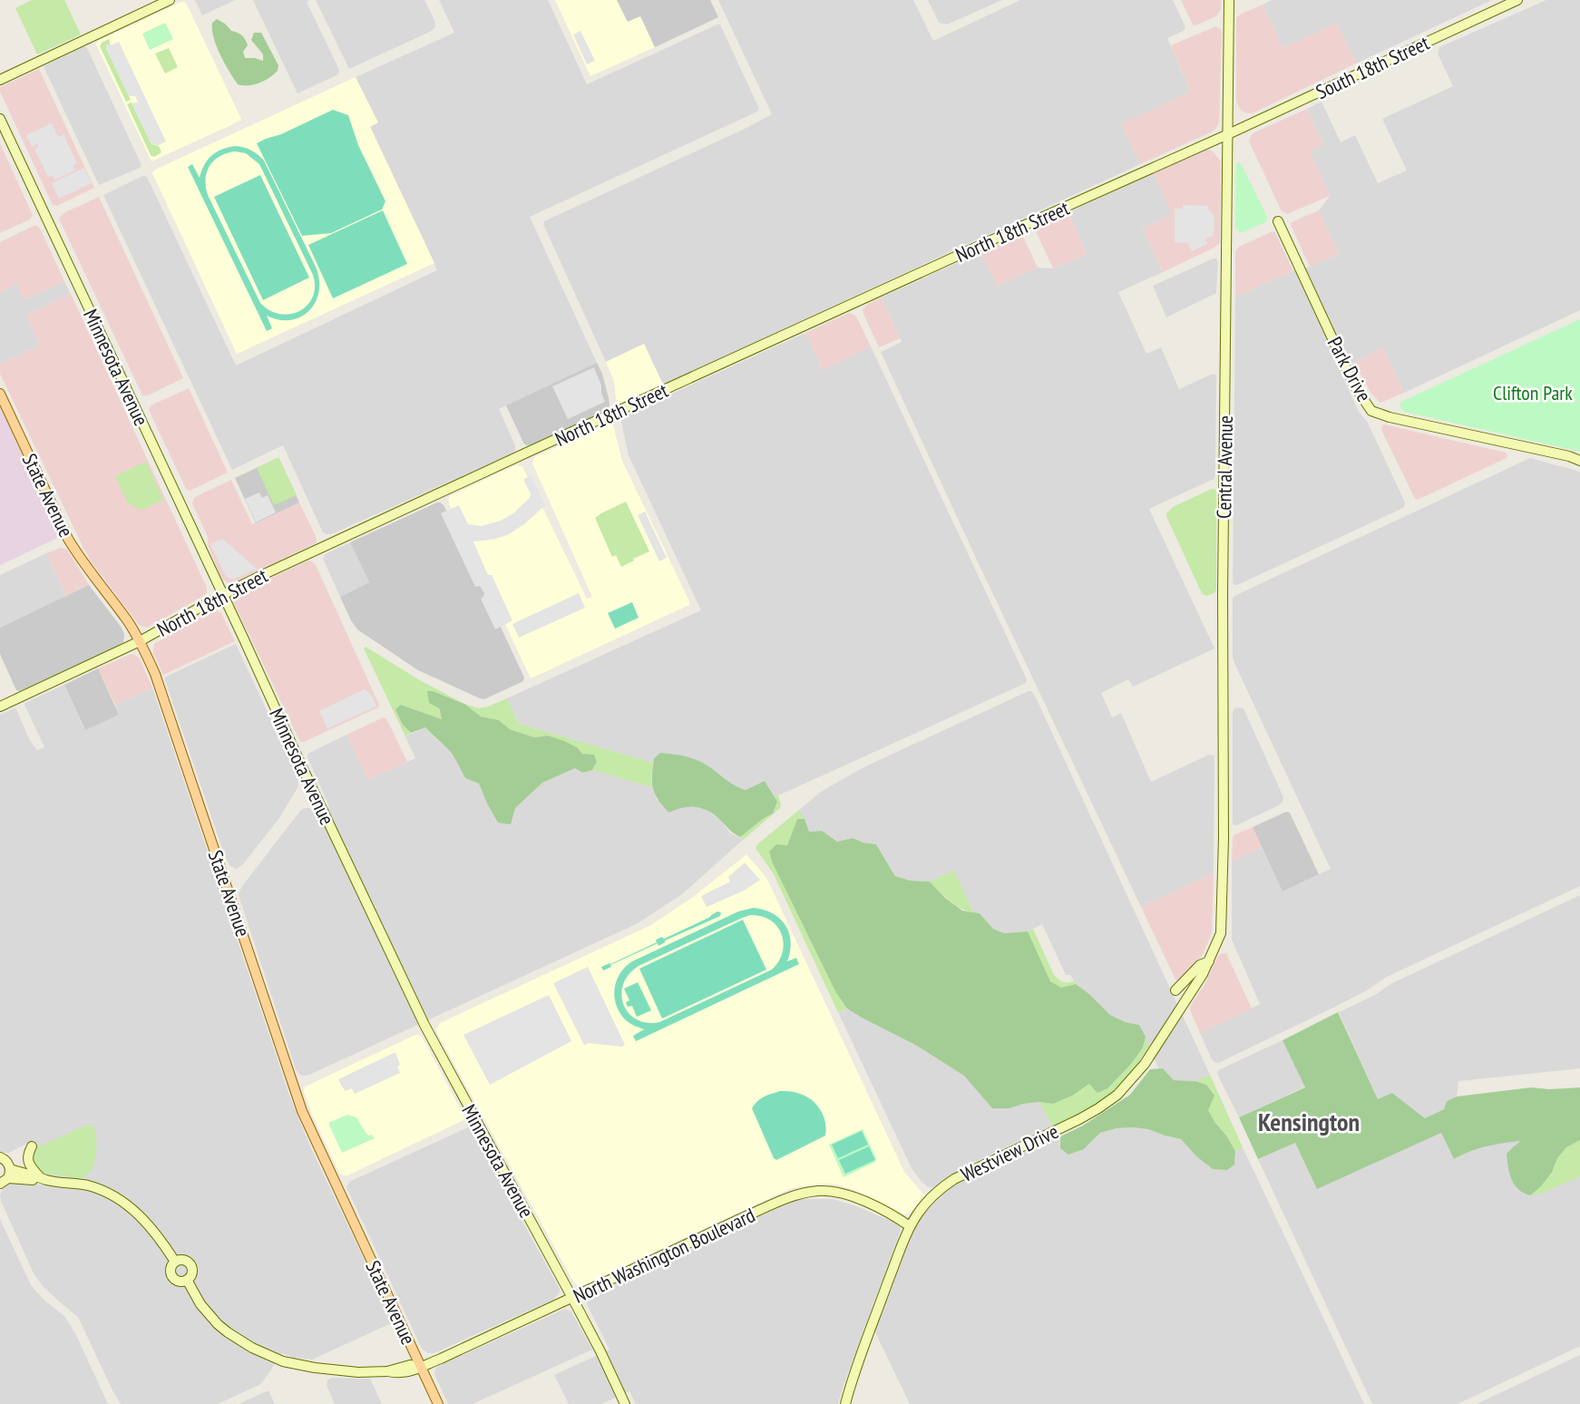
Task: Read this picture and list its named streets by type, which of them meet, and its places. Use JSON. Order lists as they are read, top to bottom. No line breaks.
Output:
{"streets":{"main road":["South 18th Street","North 18th Street","Minnesota Avenue","Park Drive","Central Avenue","State Avenue","Westview Drive","North Washington Boulevard"]},"crossings":[["South 18th Street","North 18th Street"],["South 18th Street","Central Avenue"],["North 18th Street","Minnesota Avenue"],["North 18th Street","Central Avenue"],["North 18th Street","State Avenue"],["Minnesota Avenue","North Washington Boulevard"],["Central Avenue","Westview Drive"],["State Avenue","North Washington Boulevard"],["Westview Drive","North Washington Boulevard"]],"districts":["Kensington"],"parks":["Clifton Park"]}
